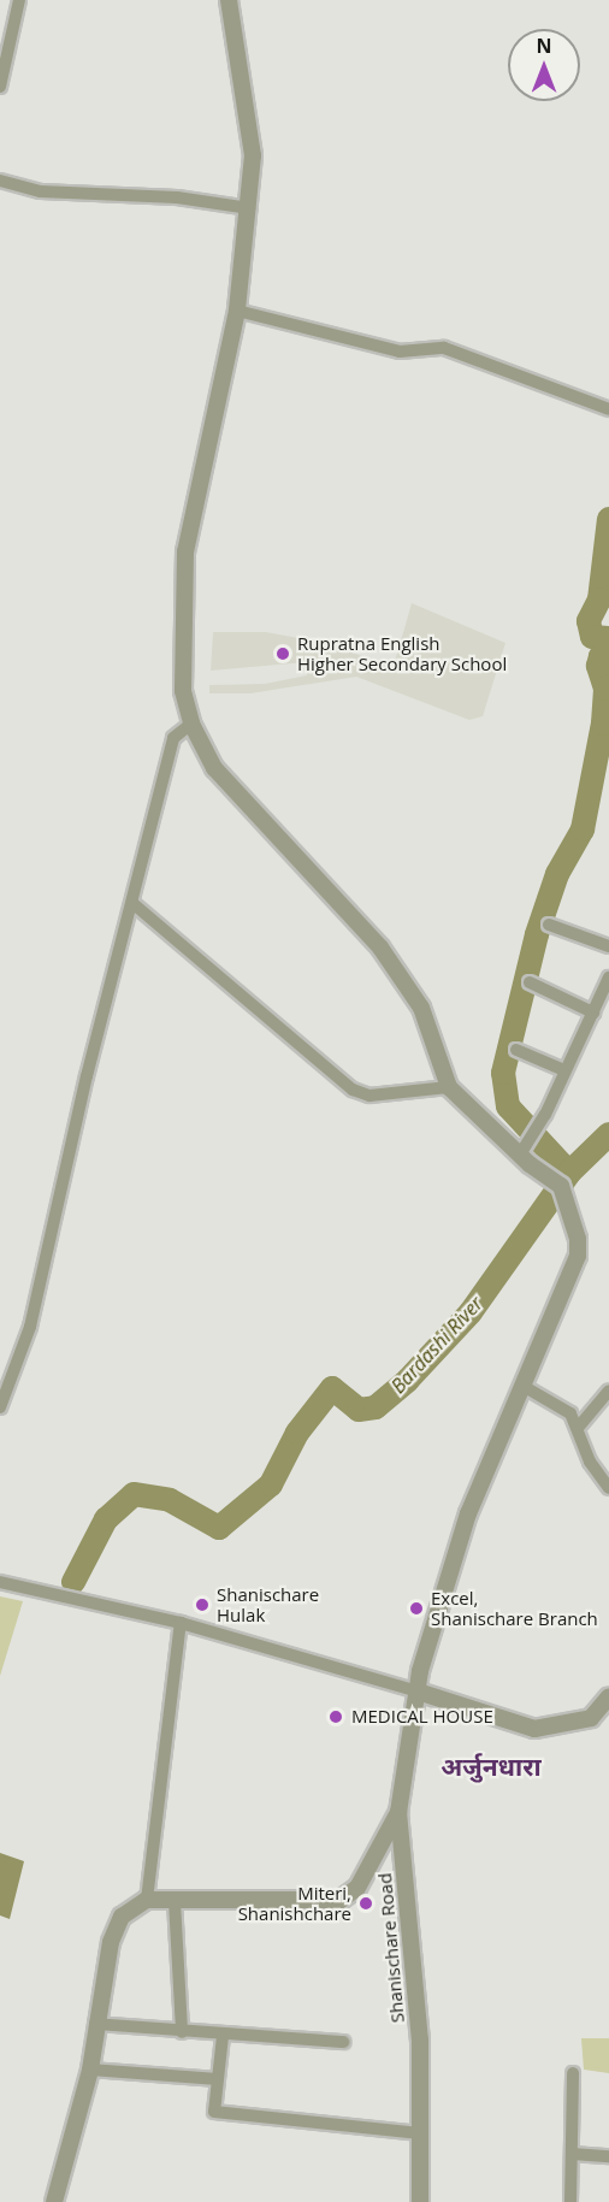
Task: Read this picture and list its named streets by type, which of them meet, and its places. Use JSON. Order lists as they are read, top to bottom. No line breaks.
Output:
{"streets":{"street":["Shanischare Road"]},"districts":["अर्जुनधारा"],"water":["Bardashi River"],"places":["Rupratna English Higher Secondary School","Shanischare Hulak","Excel, Shanischare Branch","MEDICAL HOUSE","Miteri, Shanishchare"],"north":"top"}
